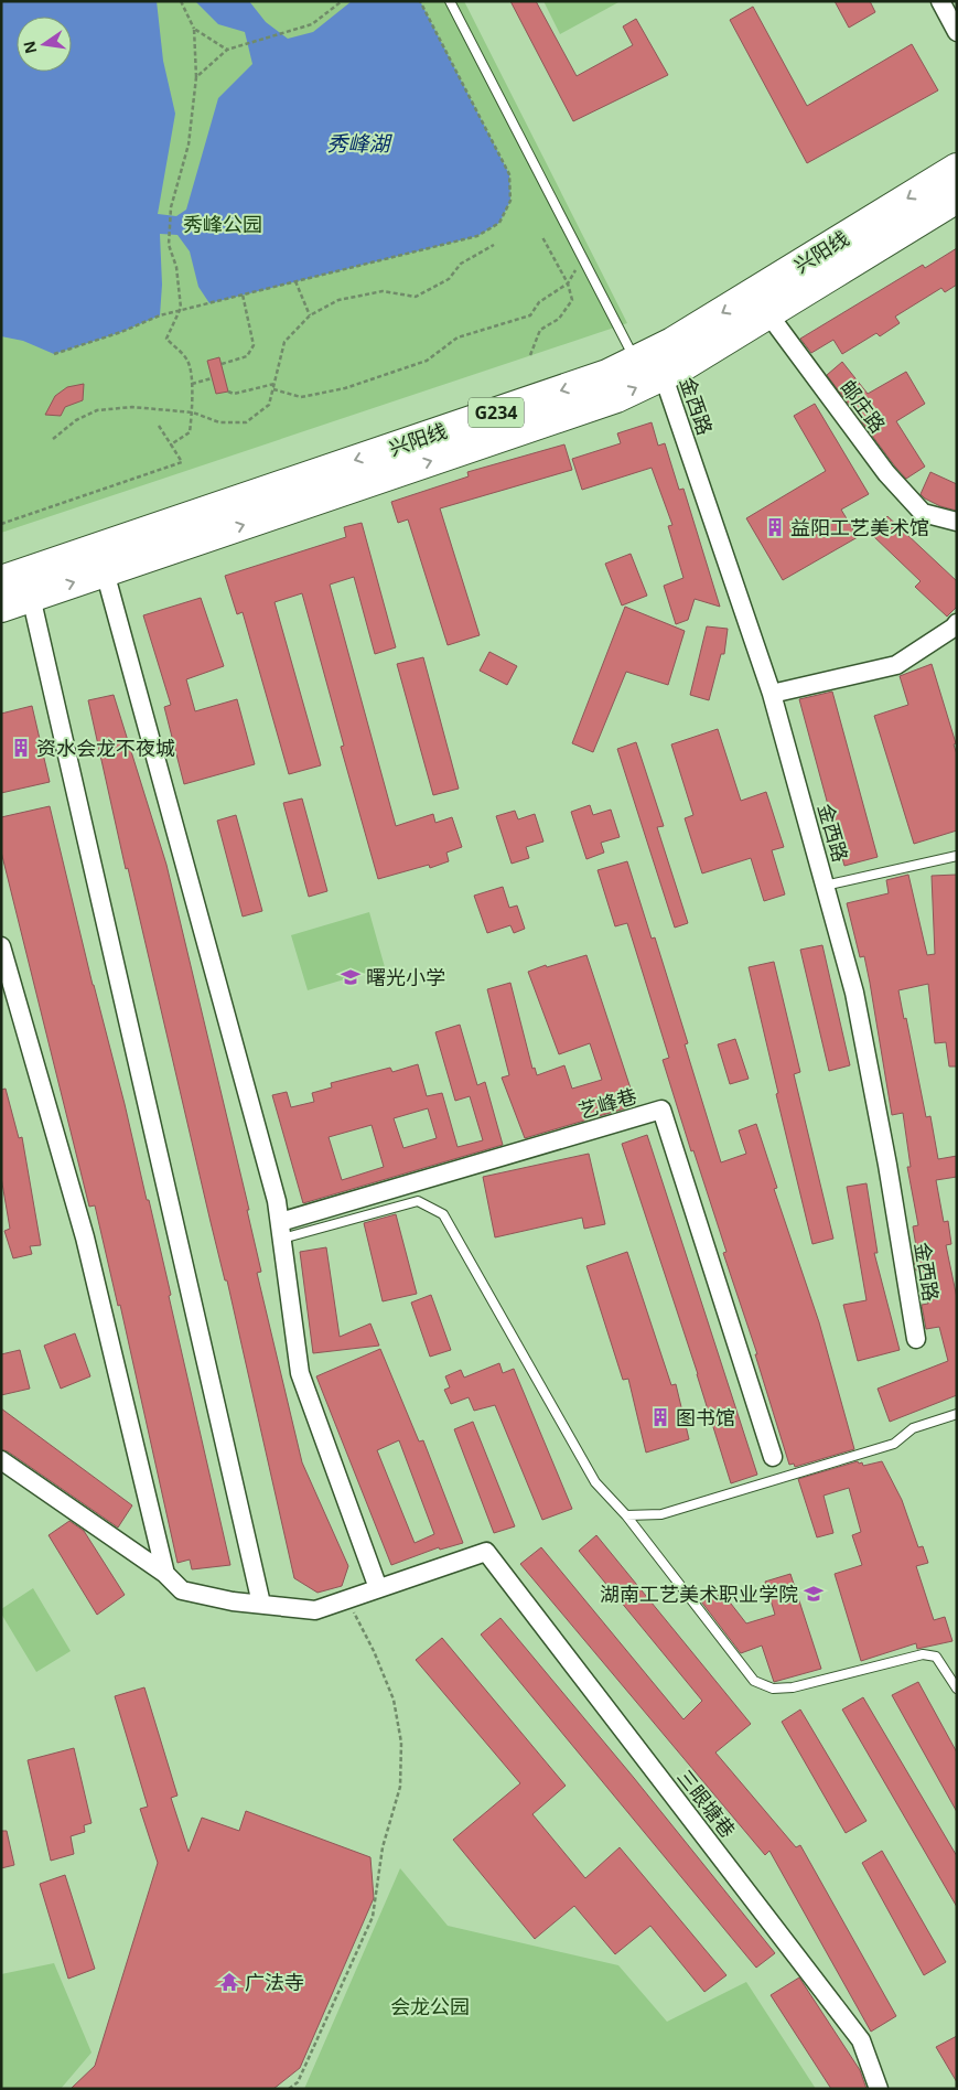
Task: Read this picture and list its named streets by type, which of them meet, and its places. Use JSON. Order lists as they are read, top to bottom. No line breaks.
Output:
{"streets":{"highway":["兴阳线","G234"],"street":["金西路","邮庄路","艺峰巷","三眼塘巷"]},"crossings":[["兴阳线","金西路"],["兴阳线","邮庄路"]],"water":["秀峰湖"],"parks":["秀峰公园","会龙公园"],"places":{"building":["益阳工艺美术馆","资水会龙不夜城","图书馆"],"school or university":["曙光小学","湖南工艺美术职业学院"],"temple":["广法寺"]},"north":"left"}
